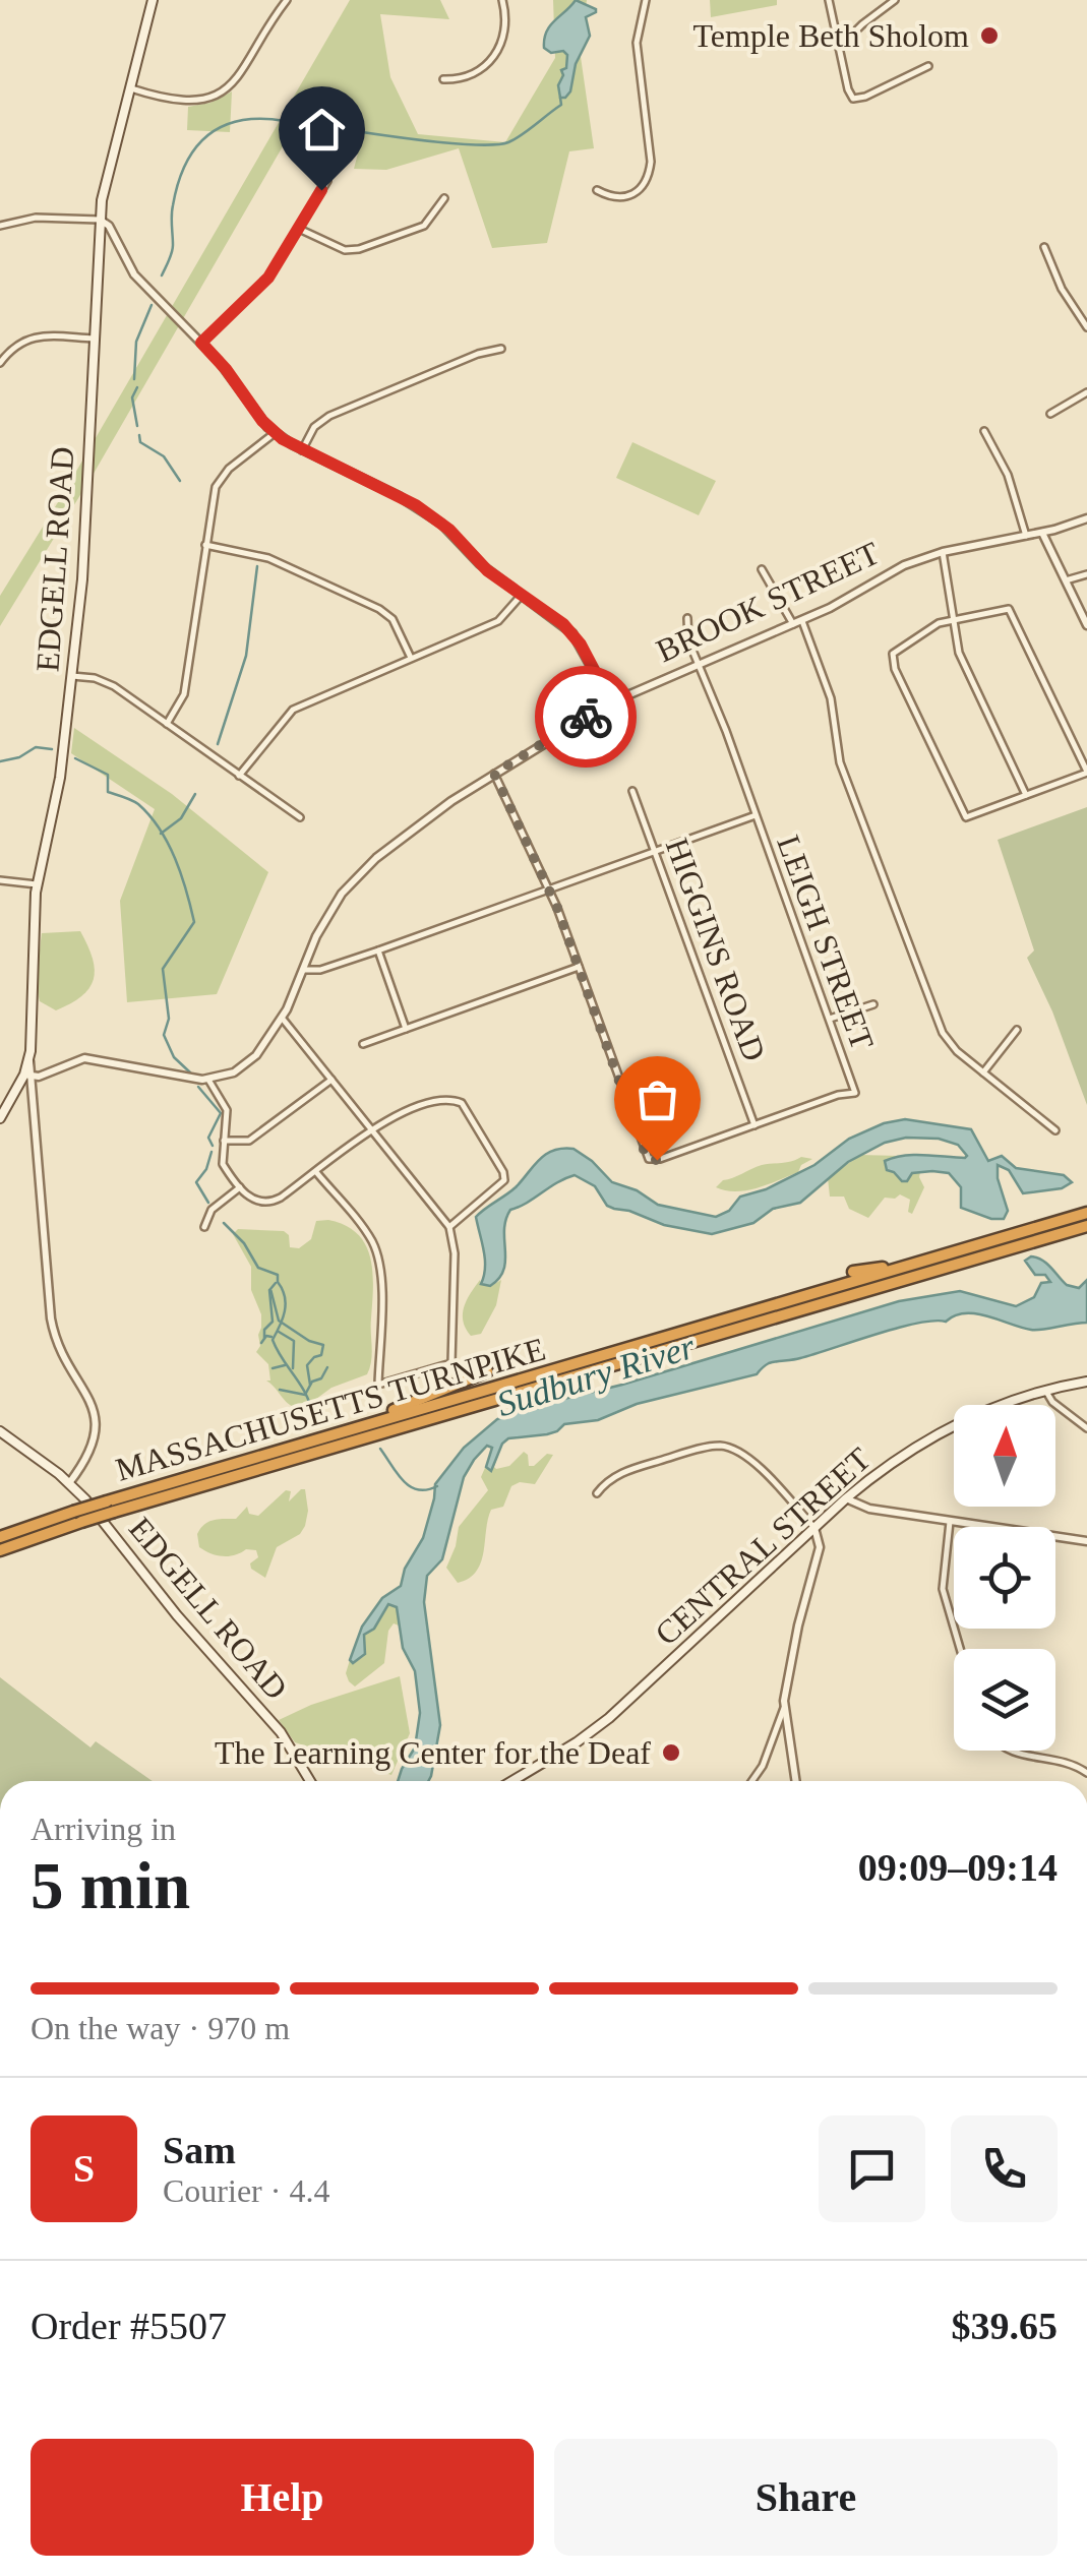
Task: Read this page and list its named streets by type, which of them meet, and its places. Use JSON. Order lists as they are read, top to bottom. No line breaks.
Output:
{"streets":{"highway":["MASSACHUSETTS TURNPIKE"],"main road":["EDGELL ROAD","CENTRAL STREET"],"street":["BROOK STREET","LEIGH STREET","HIGGINS ROAD"]},"crossings":[["BROOK STREET","LEIGH STREET"],["LEIGH STREET","HIGGINS ROAD"]],"water":["Sudbury River"],"places":["Temple Beth Sholom","The Learning Center for the Deaf"],"north":"top","page":{"heading":["5 min","Arriving in","09:09–09:14"],"panel":["Sam","Courier · 4.4","Order #5507","$39.65"],"bar":"On the way · 970 m","round":"S","buttons":["Help","Share"]}}
